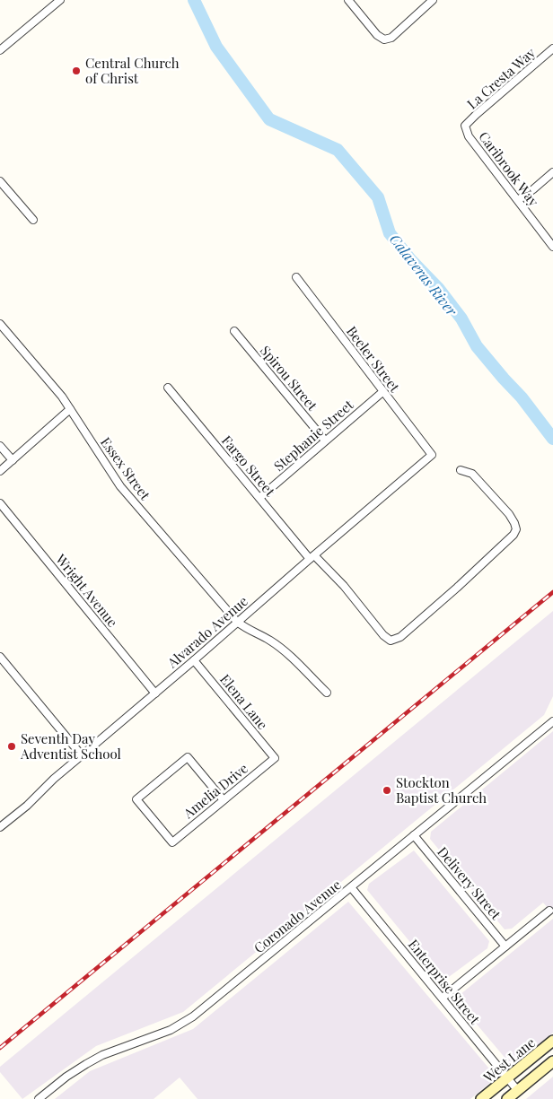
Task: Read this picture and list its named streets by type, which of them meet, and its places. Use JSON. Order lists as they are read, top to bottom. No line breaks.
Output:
{"streets":{"main road":["West Lane"],"street":["La Cresta Way","Caribrook Way","Beeler Street","Spirou Street","Stephanie Street","Fargo Street","Essex Street","Wright Avenue","Alvarado Avenue","Elena Lane","Amelia Drive","Delivery Street","Coronado Avenue","Enterprise Street"]},"crossings":[["La Cresta Way","Caribrook Way"],["Beeler Street","Stephanie Street"],["Beeler Street","Alvarado Avenue"],["Spirou Street","Stephanie Street"],["Stephanie Street","Fargo Street"],["Fargo Street","Alvarado Avenue"],["Essex Street","Alvarado Avenue"],["Wright Avenue","Alvarado Avenue"],["Alvarado Avenue","Elena Lane"],["Elena Lane","Amelia Drive"],["Delivery Street","Coronado Avenue"],["Coronado Avenue","Enterprise Street"],["Enterprise Street","West Lane"]],"water":["Calaveras River"],"places":["Central Church of Christ","Seventh Day Adventist School","Stockton Baptist Church"]}
